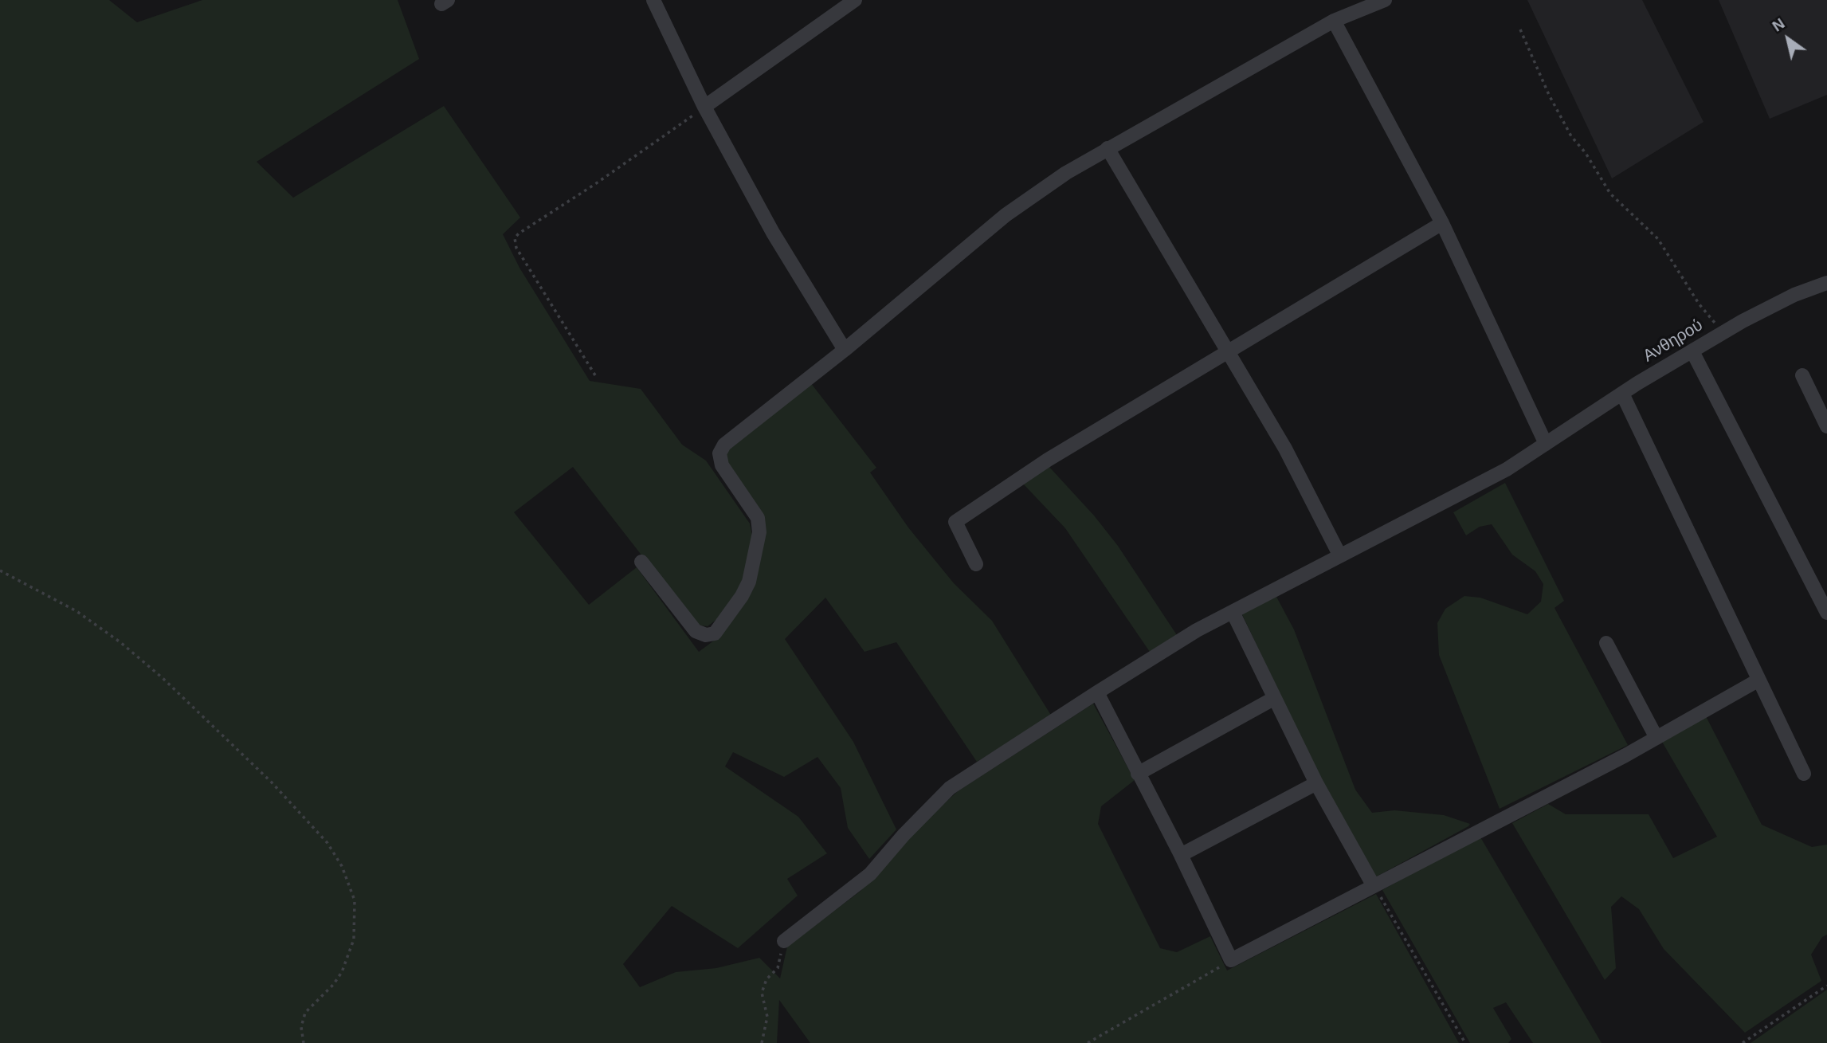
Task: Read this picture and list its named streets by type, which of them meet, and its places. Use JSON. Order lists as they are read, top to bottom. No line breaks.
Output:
{"streets":{"street":["Ανθηρού"]},"north":"top left"}
